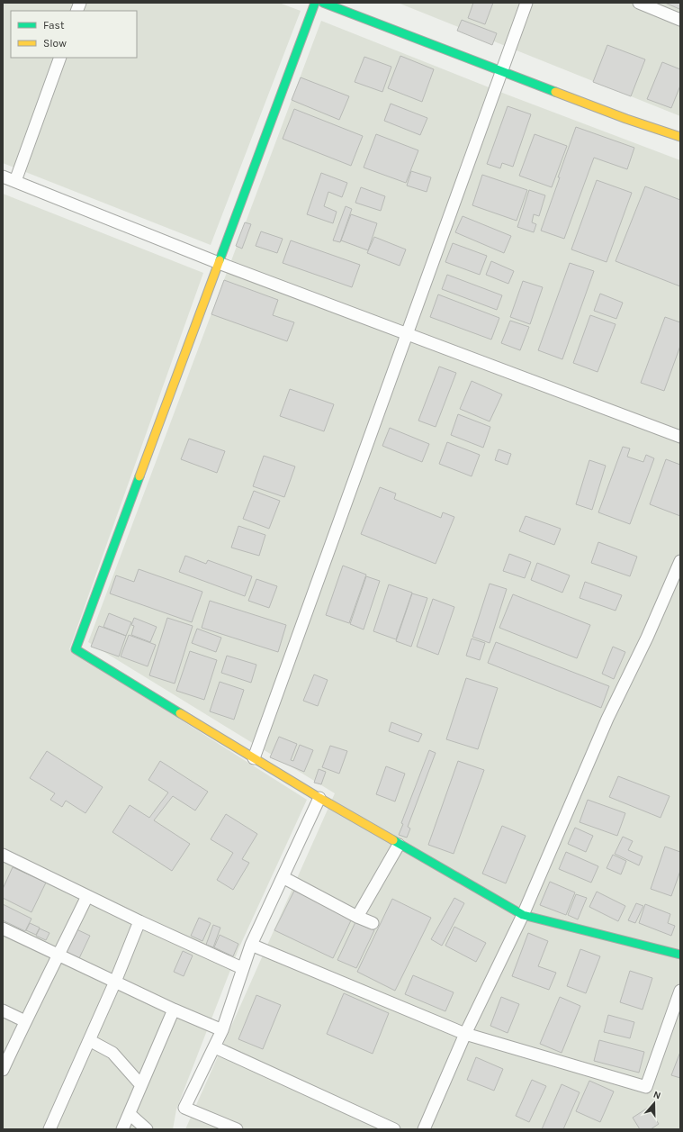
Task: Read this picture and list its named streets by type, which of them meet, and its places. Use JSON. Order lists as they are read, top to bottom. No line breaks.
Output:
{"legend":["Fast","Slow"],"north":"top"}
